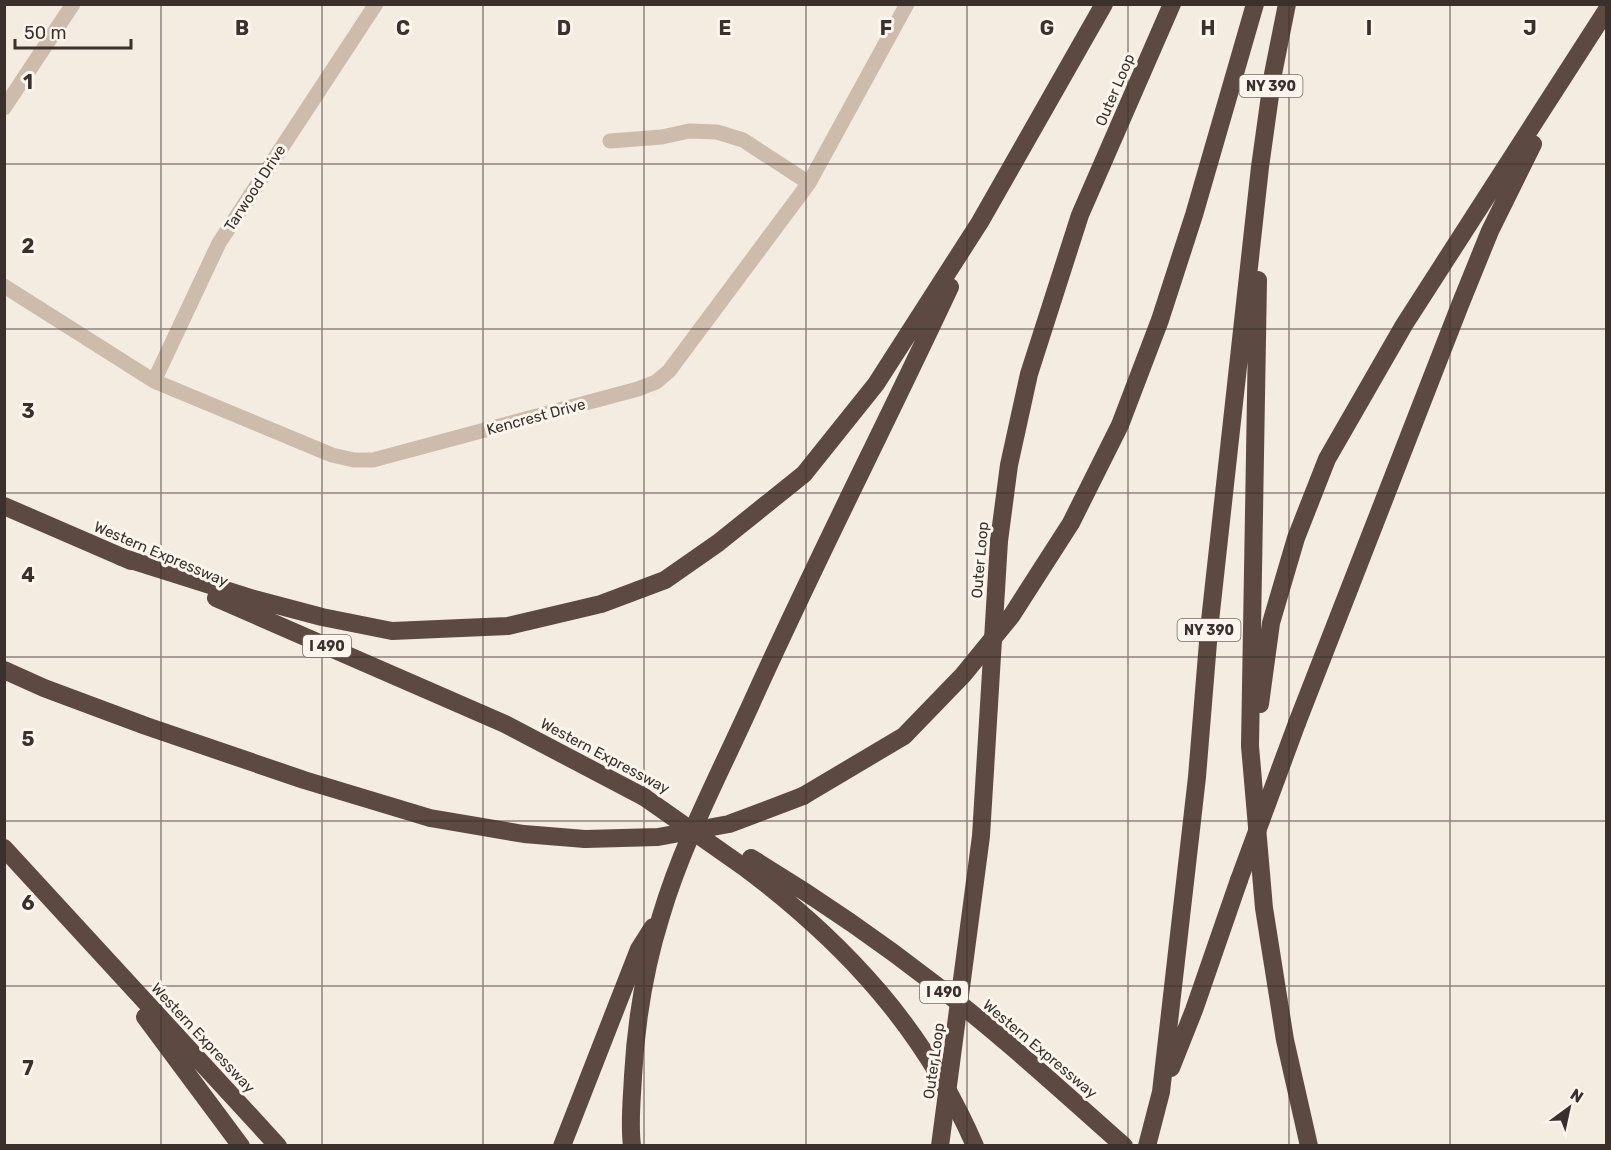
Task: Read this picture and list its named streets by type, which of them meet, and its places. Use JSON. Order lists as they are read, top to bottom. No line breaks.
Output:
{"streets":{"highway":["NY 390","Outer Loop","Western Expressway","I 490"],"street":["Tarwood Drive","Kencrest Drive"]},"crossings":[["Tarwood Drive","Kencrest Drive"]],"scale_bar":"50 m","north":"top right","grid":{"columns":["B","C","D","E","F","G","H","I","J"],"rows":["1","2","3","4","5","6","7"]}}
